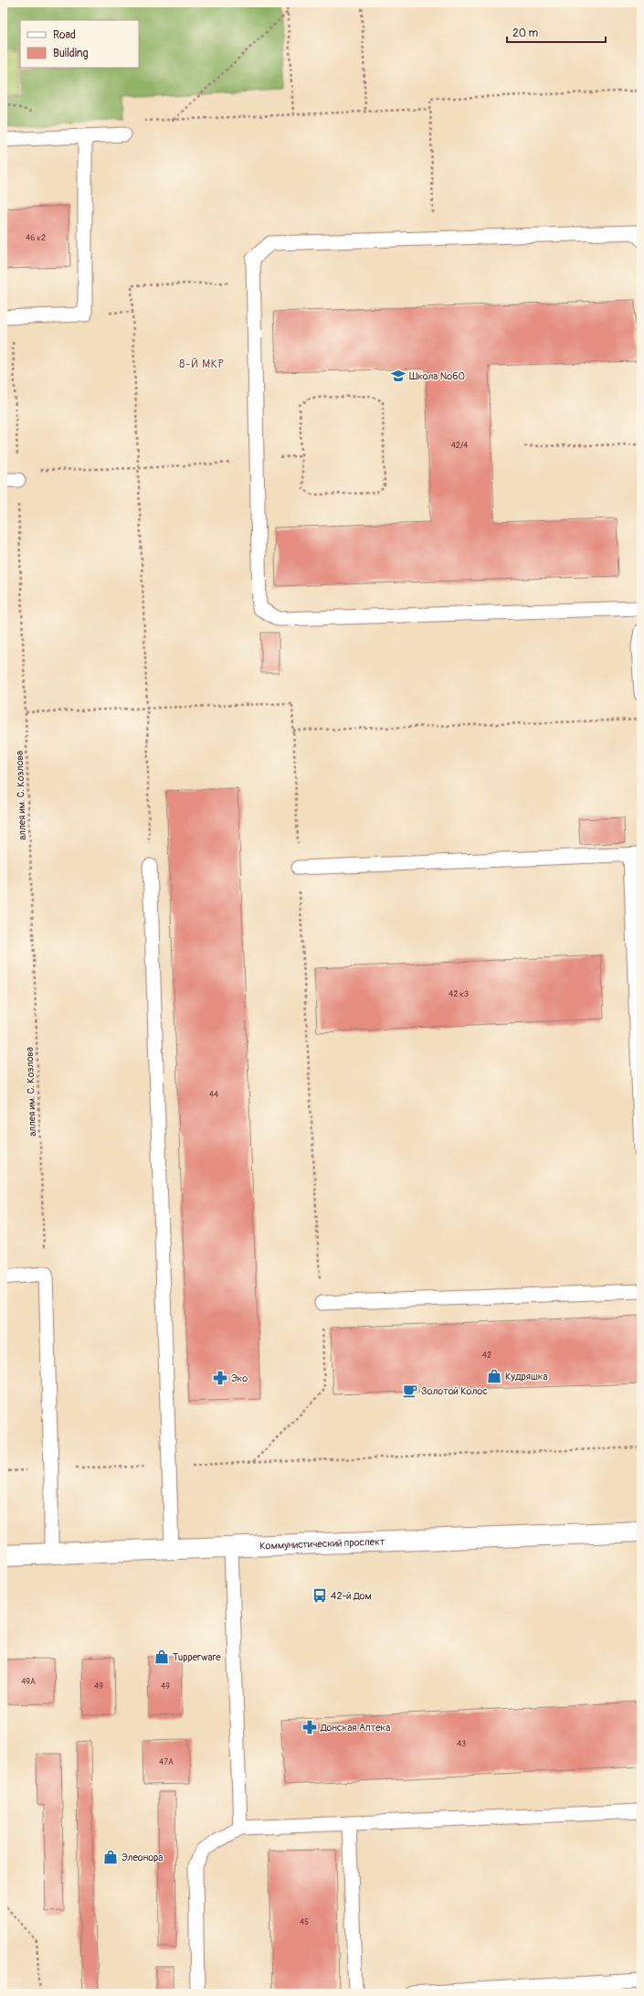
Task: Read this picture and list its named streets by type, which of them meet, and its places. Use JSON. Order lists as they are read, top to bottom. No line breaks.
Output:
{"streets":{"main road":["Коммунистический проспект"],"path":["аллея им. С. Козлова"]},"districts":["8-Й МКР"],"places":{"school or university":["Школа №60"],"shop":["Кудряшка","Tupperware","Элеонора"],"pharmacy":["Эко","Донская Аптека"],"cafe":["Золотой Колос"],"bus stop":["42-й Дом"]},"house_numbers":["46 к2","42/4","42 к3","44","42","49А","49","49","43","47А","45"],"legend":["Road","Building"],"scale_bar":"20 m"}
